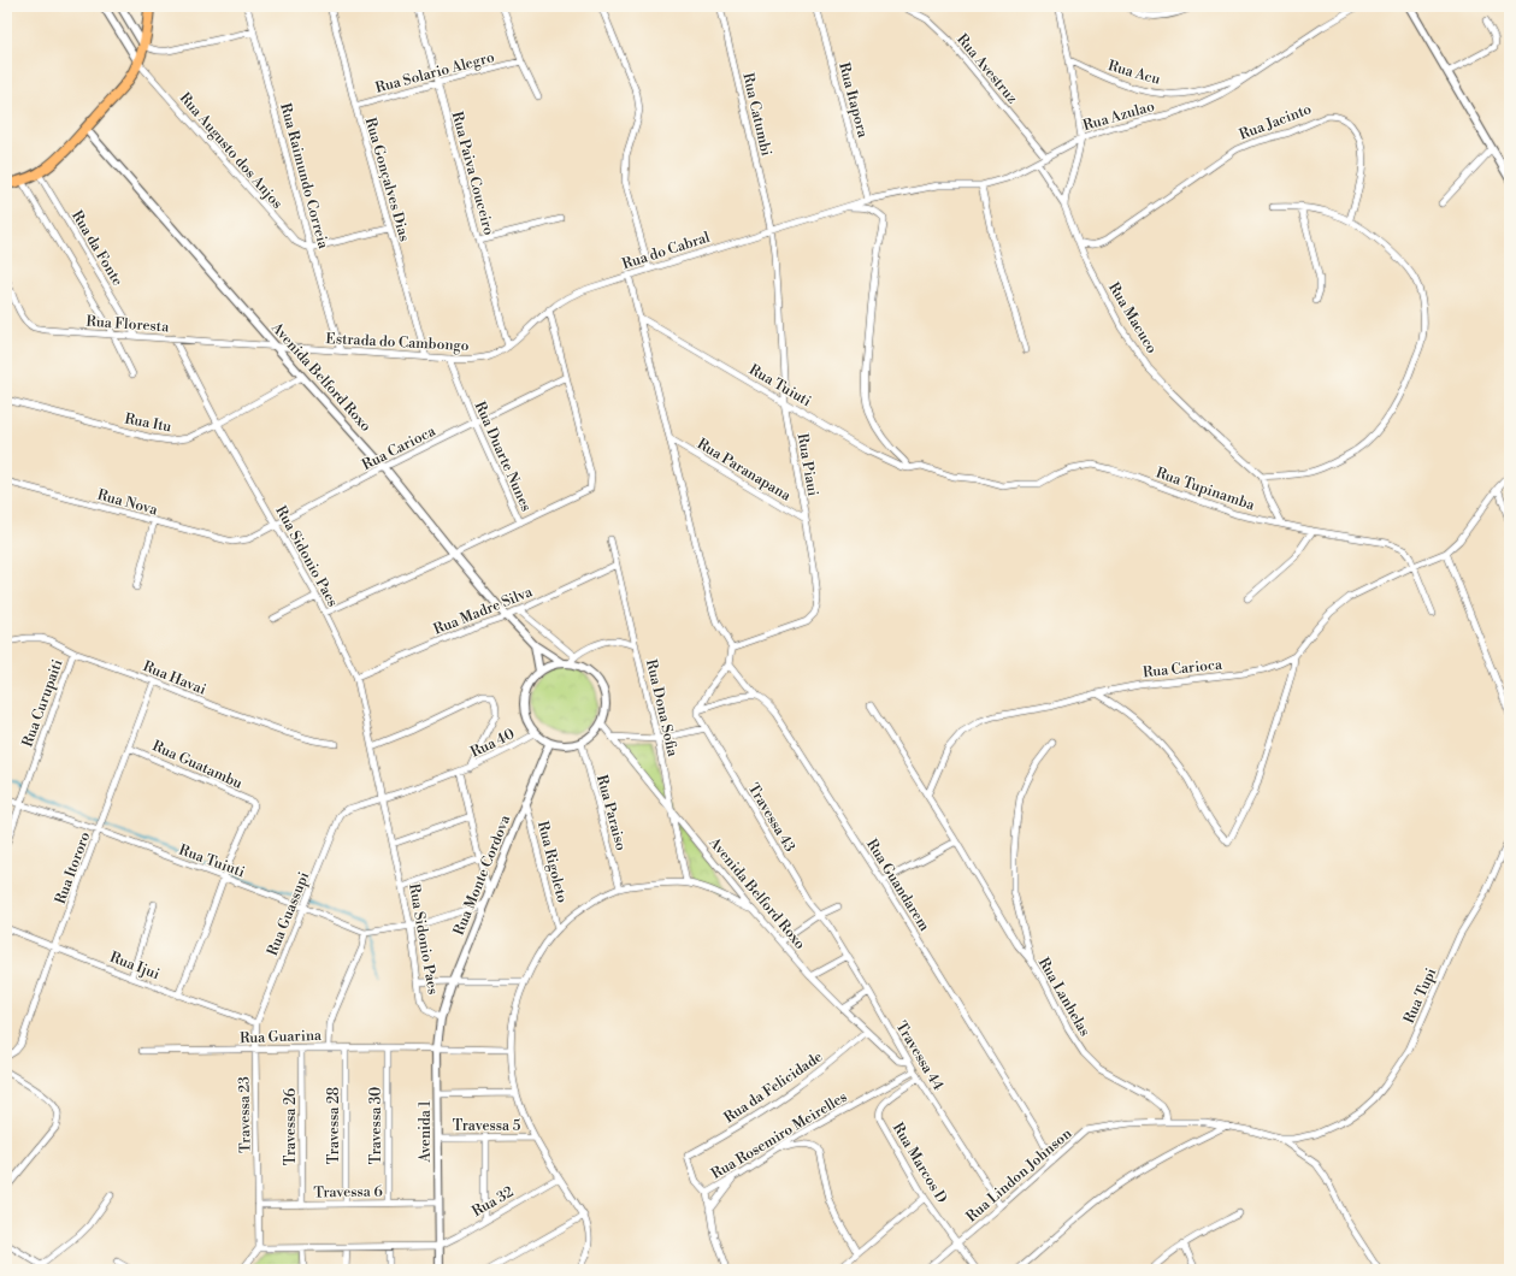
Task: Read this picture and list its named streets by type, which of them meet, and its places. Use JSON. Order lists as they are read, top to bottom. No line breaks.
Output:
{"streets":{"street":["Rua Avestruz","Rua Solario Alegro","Rua Acu","Rua Itapora","Rua Catumbi","Rua Azulao","Rua Jacinto","Rua Augusto dos Anjos","Rua Paiva Couceiro","Rua Raimundo Correia","Rua Gonçalves Dias","Rua da Fonte","Rua do Cabral","Rua Macuco","Rua Floresta","Estrada do Cambongo","Avenida Belford Roxo","Rua Tuiuti","Rua Itu","Rua Carioca","Rua Duarte Nunes","Rua Piaui","Rua Paranapana","Rua Tupinamba","Rua Nova","Rua Sidonio Paes","Rua Madre Silva","Rua Havai","Rua Curupaiti","Rua Dona Sofia","Rua 40","Rua Guatambu","Rua Paraiso","Travessa 43","Rua Rigoleto","Rua Itororo","Rua Monte Cordova","Rua Guandarem","Rua Guassupi","Rua Ijui","Rua Tupi","Rua Lanhelas","Rua Guarina","Travessa 44","Rua da Felicidade","Travessa 23","Travessa 28","Travessa 30","Travessa 5","Travessa 26","Avenida 1","Rua Rosemiro Meirelles","Rua Marcos D","Rua Lindon Johnson","Travessa 6","Rua 32"]},"crossings":[["Rua Avestruz","Rua Azulao"],["Rua Solario Alegro","Rua Paiva Couceiro"],["Rua Solario Alegro","Rua Gonçalves Dias"],["Rua Acu","Rua Azulao"],["Rua Itapora","Rua Azulao"],["Rua Itapora","Rua do Cabral"],["Rua Catumbi","Rua do Cabral"],["Rua Catumbi","Rua Piaui"],["Rua Azulao","Rua do Cabral"],["Rua Azulao","Rua Macuco"],["Rua Jacinto","Rua Macuco"],["Rua Augusto dos Anjos","Rua Raimundo Correia"],["Rua Paiva Couceiro","Rua do Cabral"],["Rua Raimundo Correia","Estrada do Cambongo"],["Rua Gonçalves Dias","Estrada do Cambongo"],["Rua da Fonte","Rua Floresta"],["Rua do Cabral","Estrada do Cambongo"],["Rua do Cabral","Rua Piaui"],["Rua Macuco","Rua Tupinamba"],["Rua Floresta","Estrada do Cambongo"],["Rua Floresta","Avenida Belford Roxo"],["Rua Floresta","Rua Sidonio Paes"],["Estrada do Cambongo","Avenida Belford Roxo"],["Estrada do Cambongo","Rua Duarte Nunes"],["Avenida Belford Roxo","Rua Itu"],["Avenida Belford Roxo","Rua Carioca"],["Avenida Belford Roxo","Rua Duarte Nunes"],["Avenida Belford Roxo","Rua Madre Silva"],["Avenida Belford Roxo","Rua Dona Sofia"],["Avenida Belford Roxo","Rua 40"],["Avenida Belford Roxo","Rua Paraiso"],["Avenida Belford Roxo","Rua Monte Cordova"],["Avenida Belford Roxo","Travessa 44"],["Avenida Belford Roxo","Rua da Felicidade"],["Rua Tuiuti","Rua Piaui"],["Rua Tuiuti","Rua Tupinamba"],["Rua Tuiuti","Rua Sidonio Paes"],["Rua Tuiuti","Rua Curupaiti"],["Rua Tuiuti","Rua Guatambu"],["Rua Tuiuti","Rua Itororo"],["Rua Tuiuti","Rua Monte Cordova"],["Rua Tuiuti","Rua Guassupi"],["Rua Tuiuti","Rua Guarina"],["Rua Itu","Rua Sidonio Paes"],["Rua Carioca","Rua Duarte Nunes"],["Rua Carioca","Rua Tupinamba"],["Rua Carioca","Rua Nova"],["Rua Carioca","Rua Sidonio Paes"],["Rua Carioca","Rua Lanhelas"],["Rua Duarte Nunes","Rua Sidonio Paes"],["Rua Piaui","Rua Paranapana"],["Rua Sidonio Paes","Rua Madre Silva"],["Rua Sidonio Paes","Rua Monte Cordova"],["Rua Sidonio Paes","Rua Guassupi"],["Rua Sidonio Paes","Avenida 1"],["Rua Madre Silva","Rua Dona Sofia"],["Rua Havai","Rua Curupaiti"],["Rua Havai","Rua Itororo"],["Rua 40","Rua Paraiso"],["Rua 40","Rua Monte Cordova"],["Rua Guatambu","Rua Itororo"],["Rua Paraiso","Rua Monte Cordova"],["Travessa 43","Travessa 44"],["Rua Rigoleto","Rua Monte Cordova"],["Rua Itororo","Rua Ijui"],["Rua Monte Cordova","Avenida 1"],["Rua Guandarem","Rua Lindon Johnson"],["Rua Guassupi","Rua Ijui"],["Rua Guassupi","Travessa 23"],["Rua Ijui","Travessa 23"],["Rua Lanhelas","Rua Lindon Johnson"],["Rua Guarina","Travessa 23"],["Rua Guarina","Travessa 26"],["Travessa 44","Rua Rosemiro Meirelles"],["Travessa 44","Rua Marcos D"],["Travessa 44","Rua Lindon Johnson"],["Rua da Felicidade","Rua Rosemiro Meirelles"],["Travessa 23","Travessa 6"],["Travessa 28","Travessa 6"],["Travessa 30","Travessa 6"],["Travessa 5","Avenida 1"],["Travessa 26","Travessa 6"],["Avenida 1","Travessa 6"],["Avenida 1","Rua 32"],["Rua Marcos D","Rua Lindon Johnson"]]}
